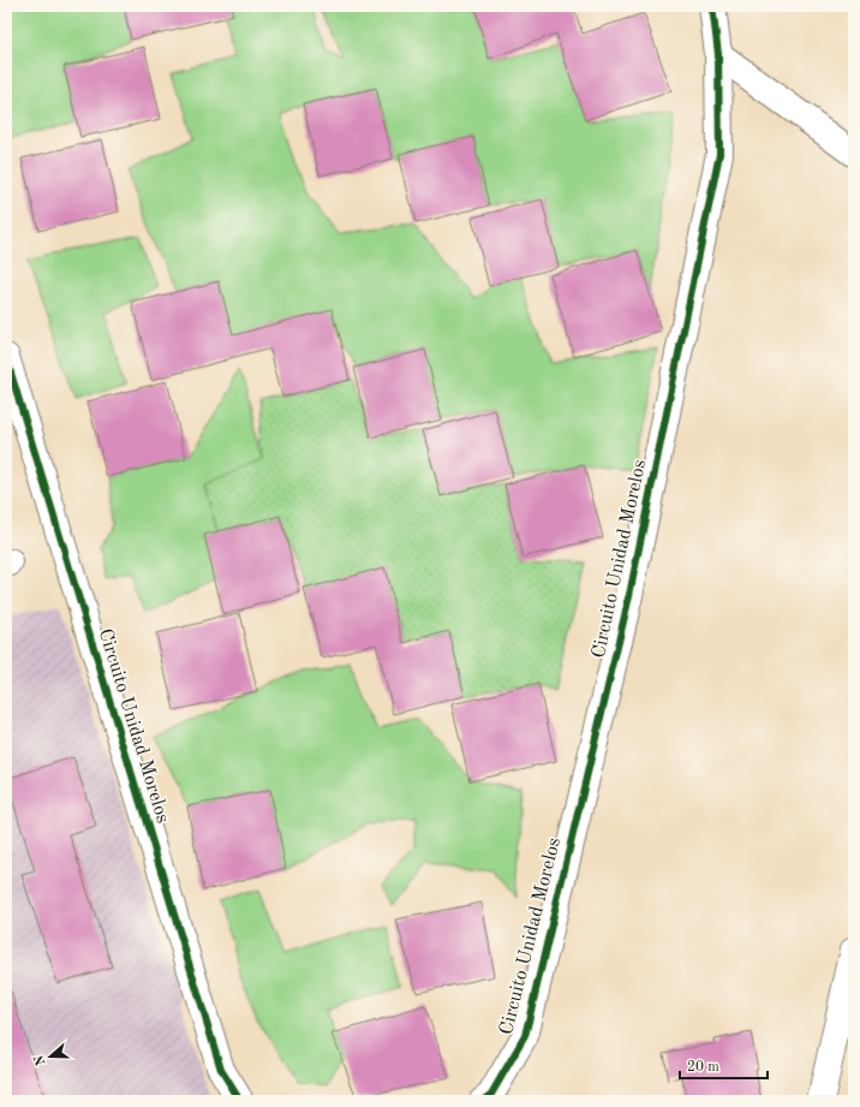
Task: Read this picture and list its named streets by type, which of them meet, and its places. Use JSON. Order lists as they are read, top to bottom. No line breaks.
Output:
{"streets":{"street":["Circuito Unidad Morelos"]},"scale_bar":"20 m","north":"left"}
